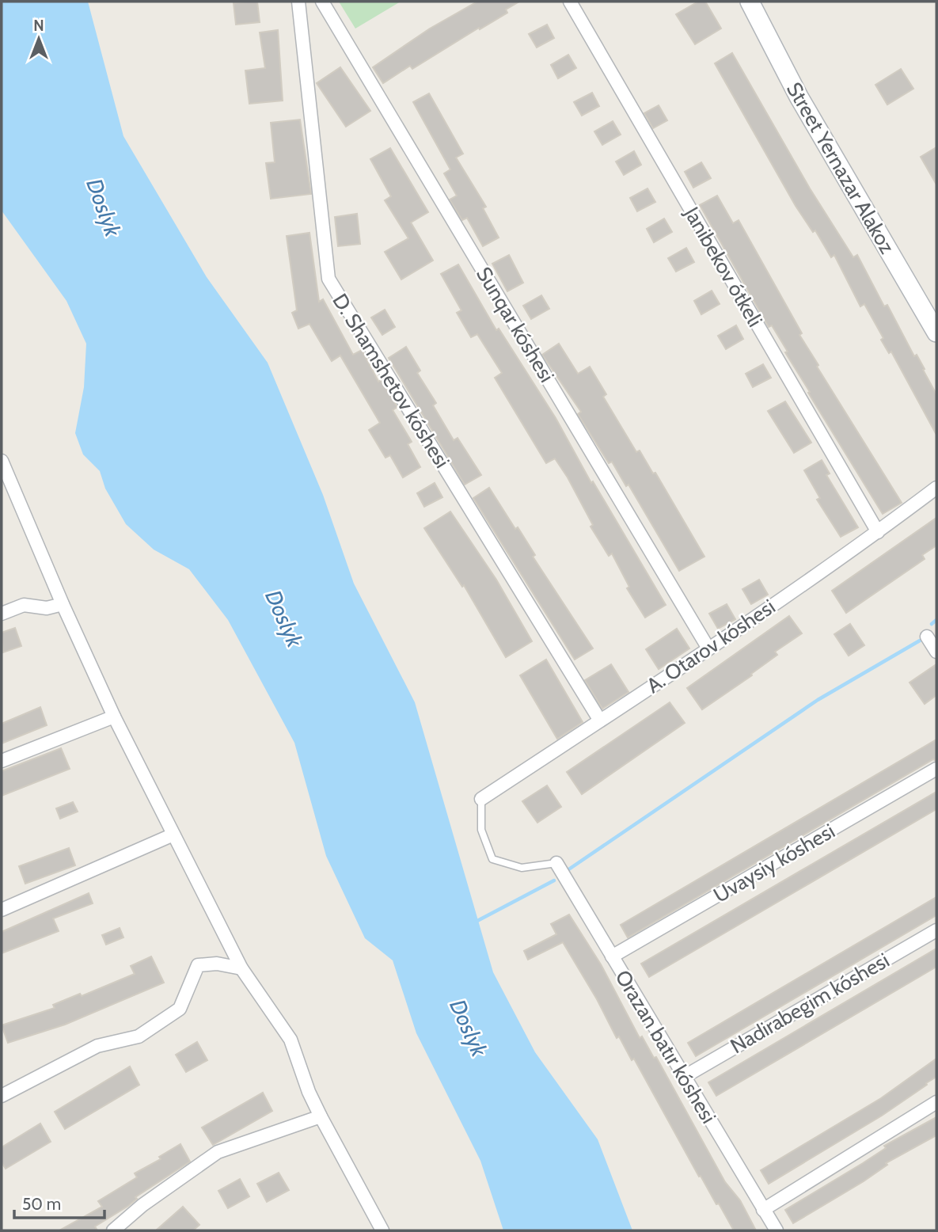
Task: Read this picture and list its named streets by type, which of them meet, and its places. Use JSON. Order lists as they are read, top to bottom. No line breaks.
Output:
{"streets":{"main road":["Street Yernazar Alakoz"],"street":["Janibekov ótkeli","Sunqar kóshesi","D. Shamshetov kóshesi","A. Otarov kóshesi","Uvaysiy kóshesi","Nadirabegim kóshesi","Orazan batır kóshesi"]},"crossings":[["Janibekov ótkeli","A. Otarov kóshesi"],["Sunqar kóshesi","A. Otarov kóshesi"],["D. Shamshetov kóshesi","A. Otarov kóshesi"],["Uvaysiy kóshesi","Orazan batır kóshesi"],["Nadirabegim kóshesi","Orazan batır kóshesi"]],"water":["Doslyk"],"scale_bar":"50 m","north":"top"}
